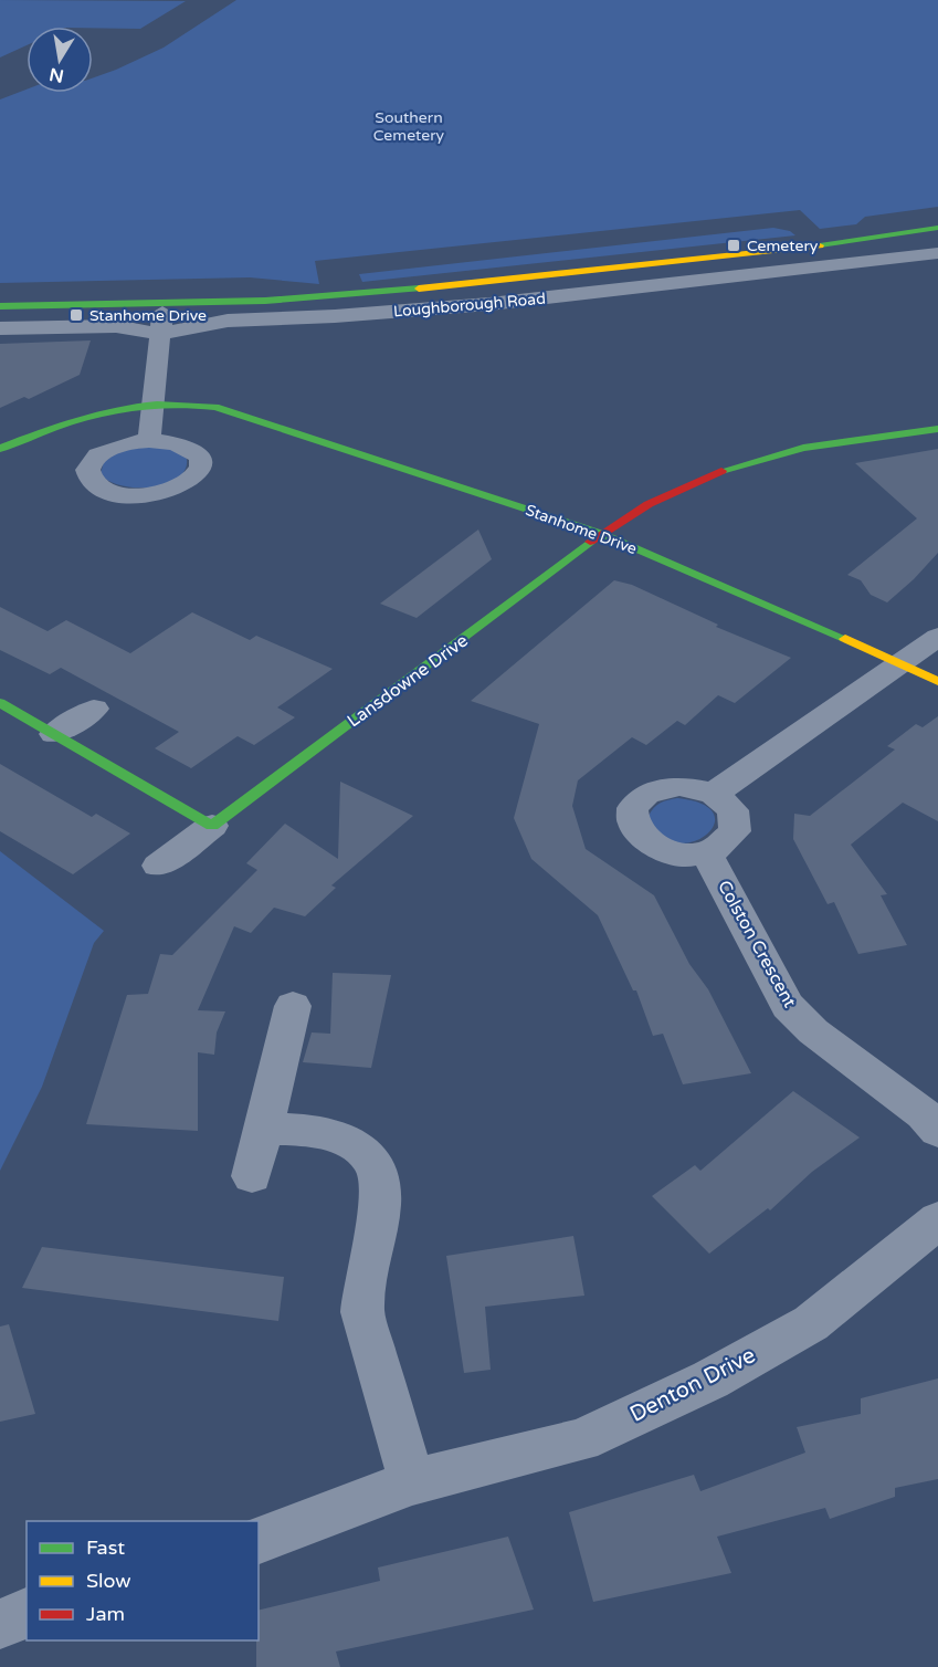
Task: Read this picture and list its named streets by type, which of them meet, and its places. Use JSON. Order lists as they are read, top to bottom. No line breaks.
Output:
{"streets":{"street":["Loughborough Road","Stanhome Drive","Lansdowne Drive","Colston Crescent","Denton Drive"]},"crossings":[["Stanhome Drive","Lansdowne Drive"]],"parks":["Southern Cemetery"],"places":{"transit":["Cemetery","Stanhome Drive"]},"legend":["Fast","Slow","Jam"],"north":"bottom"}
